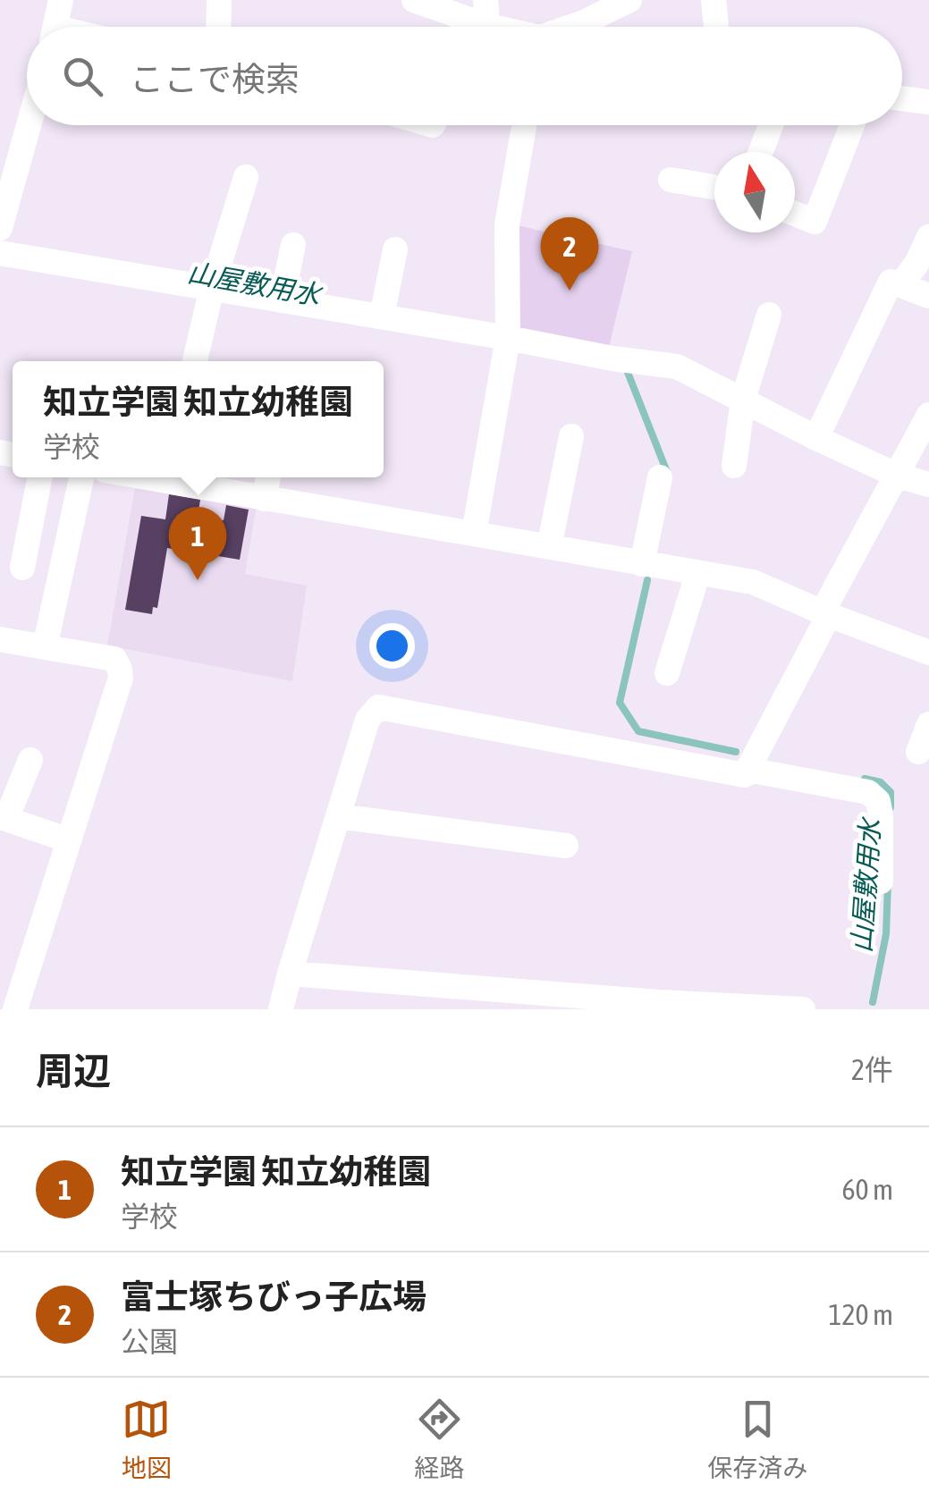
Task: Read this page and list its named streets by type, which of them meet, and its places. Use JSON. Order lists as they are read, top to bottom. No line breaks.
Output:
{"water":["山屋敷用水"],"north":"top","page":{"search":"ここで検索","pins":["2","1"],"popup":["知立学園 知立幼稚園","学校"],"heading":["周辺","2件"],"list":[{"mark":"1","name":"知立学園 知立幼稚園","note":"学校","value":"60 m"},{"mark":"2","name":"富士塚ちびっ子広場","note":"公園","value":"120 m"}],"nav":["地図","経路","保存済み"]}}
